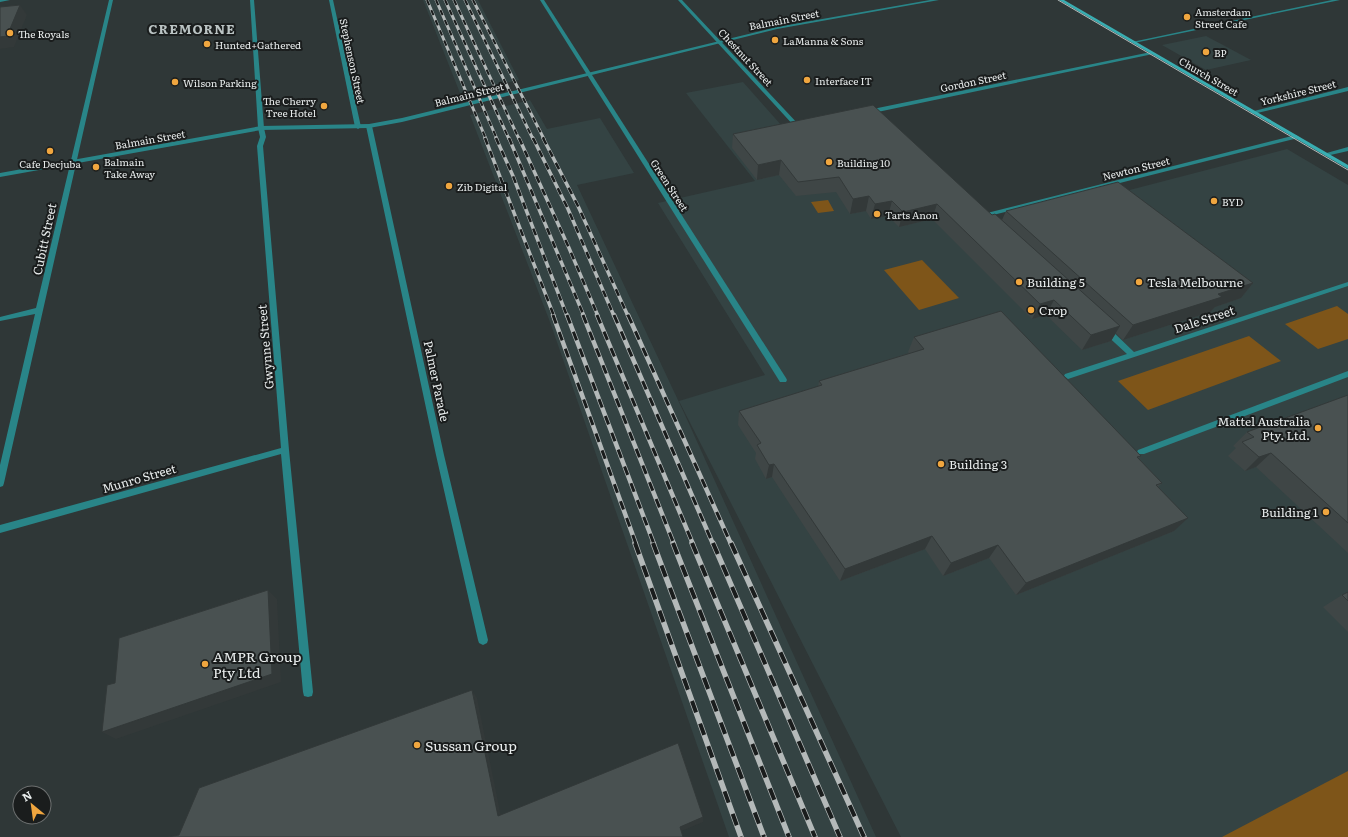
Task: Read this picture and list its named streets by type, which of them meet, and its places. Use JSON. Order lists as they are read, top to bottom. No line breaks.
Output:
{"streets":{"main road":["Church Street"],"street":["Balmain Street","Chestnut Street","Stephenson Street","Gordon Street","Yorkshire Street","Newton Street","Green Street","Cubitt Street","Dale Street","Gwynne Street","Palmer Parade","Munro Street"]},"crossings":[["Balmain Street","Chestnut Street"],["Balmain Street","Stephenson Street"],["Balmain Street","Green Street"],["Balmain Street","Cubitt Street"],["Balmain Street","Gwynne Street"],["Balmain Street","Palmer Parade"],["Church Street","Gordon Street"],["Church Street","Yorkshire Street"],["Church Street","Newton Street"],["Gwynne Street","Munro Street"]],"districts":["CREMORNE"],"places":["Amsterdam Street Cafe","The Royals","LaManna & Sons","Hunted+Gathered","BP","Interface IT","Wilson Parking","The Cherry Tree Hotel","Cafe Decjuba","Building 10","Balmain Take Away","Zib Digital","BYD","Tarts Anon","Building 5","Tesla Melbourne","Crop","Mattel Australia Pty. Ltd.","Building 3","Building 1","AMPR Group Pty Ltd","Sussan Group"],"north":"top left"}
